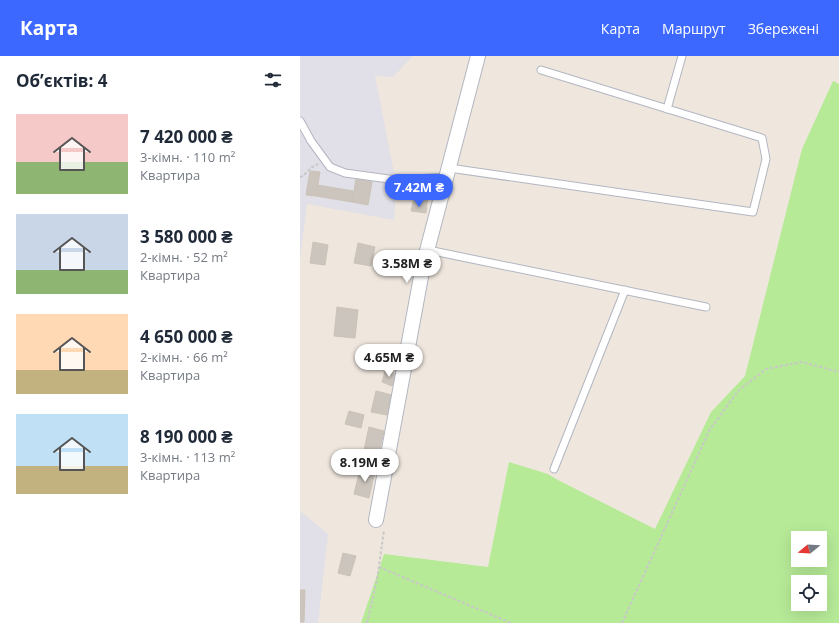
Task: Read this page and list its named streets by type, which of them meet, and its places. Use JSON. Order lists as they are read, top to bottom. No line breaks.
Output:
{"north":"left","page":{"header":"Карта","nav":["Карта","Маршрут","Збережені"],"heading":"Об’єктів: 4","list":[{"name":"7 420 000 ₴","note":"3-кімн. · 110 m² · Квартира"},{"name":"3 580 000 ₴","note":"2-кімн. · 52 m² · Квартира"},{"name":"4 650 000 ₴","note":"2-кімн. · 66 m² · Квартира"},{"name":"8 190 000 ₴","note":"3-кімн. · 113 m² · Квартира"}],"price":["7.42M ₴","3.58M ₴","4.65M ₴","8.19M ₴"]}}
